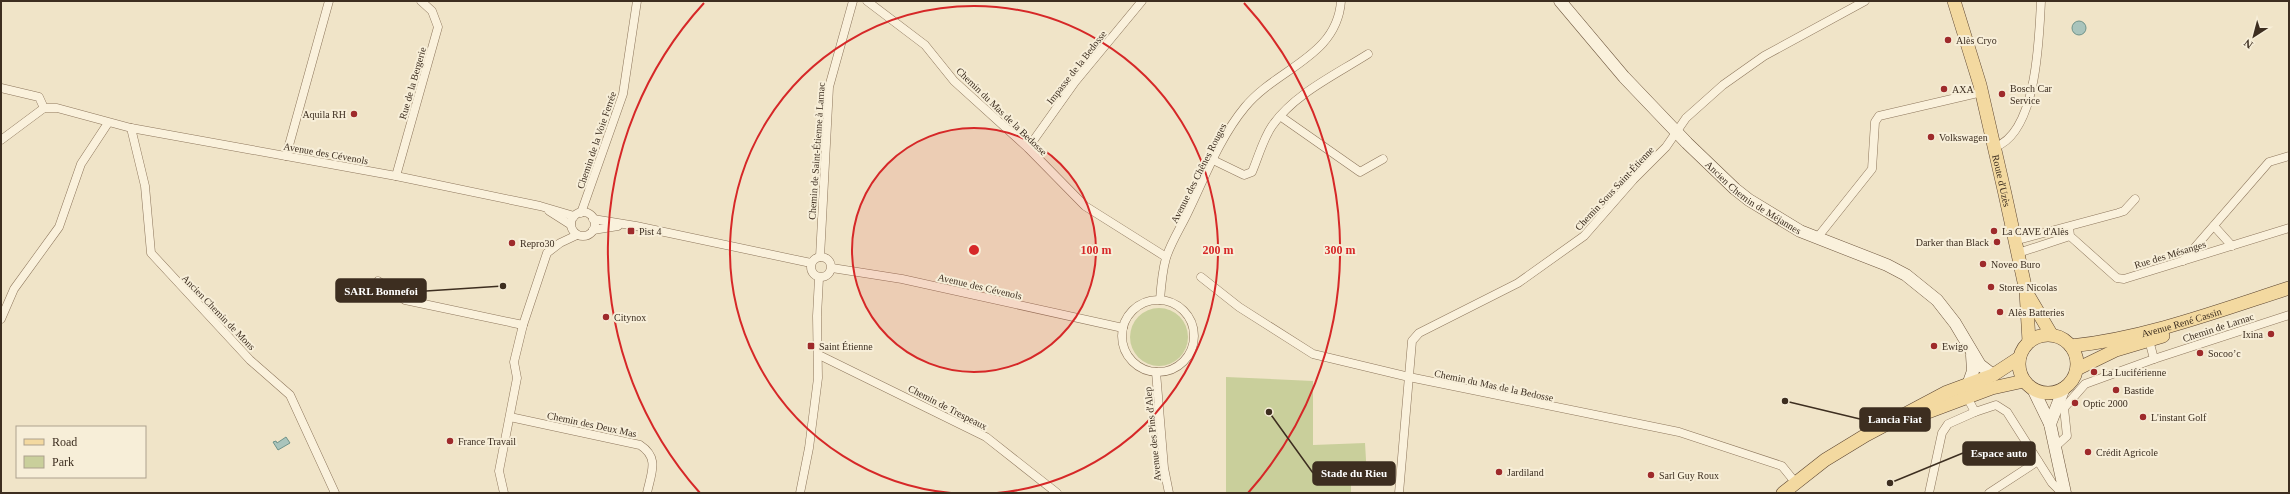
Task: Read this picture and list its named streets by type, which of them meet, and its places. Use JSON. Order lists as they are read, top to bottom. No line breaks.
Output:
{"streets":{"main road":["Route d'Uzès","Avenue René Cassin"],"street":["Impasse de la Bedosse","Rue de la Bergerie","Chemin du Mas de la Bedosse","Chemin de la Voie Ferrée","Chemin de Saint-Étienne à Larnac","Avenue des Cévenols","Avenue des Chênes Rouges","Chemin Sous Saint-Étienne","Ancien Chemin de Méjannes","Rue des Mésanges","Ancien Chemin de Mons","Chemin de Larnac","Chemin de Trespeaux","Chemin des Deux Mas","Avenue des Pins d'Alep"]},"crossings":[["Impasse de la Bedosse","Chemin du Mas de la Bedosse"],["Rue de la Bergerie","Avenue des Cévenols"],["Chemin du Mas de la Bedosse","Avenue des Chênes Rouges"],["Chemin du Mas de la Bedosse","Chemin Sous Saint-Étienne"],["Chemin de la Voie Ferrée","Avenue des Cévenols"],["Chemin de Saint-Étienne à Larnac","Avenue des Cévenols"],["Avenue des Cévenols","Avenue des Chênes Rouges"],["Avenue des Cévenols","Ancien Chemin de Mons"],["Avenue des Cévenols","Avenue des Pins d'Alep"],["Avenue des Chênes Rouges","Avenue des Pins d'Alep"],["Route d'Uzès","Avenue René Cassin"],["Chemin Sous Saint-Étienne","Ancien Chemin de Méjannes"]],"places":{"other":["Alès Cryo","AXA","Bosch Car Service","Aquila RH","Volkswagen","La CAVE d'Alès","Darker than Black","Repro30","Noveo Buro","SARL Bonnefoi","Stores Nicolas","Alès Batteries","Citynox","Ixina","Ewigo","Socoo’c","La Luciférienne","Bastide","Lancia Fiat","Optic 2000","Stade du Rieu","L'instant Golf","France Travail","Crédit Agricole","Jardiland","Sarl Guy Roux","Espace auto"],"transit":["Pist 4","Saint Étienne"]},"legend":["Road","Park"],"north":"bottom left","rings":["100 m","200 m","300 m"]}
